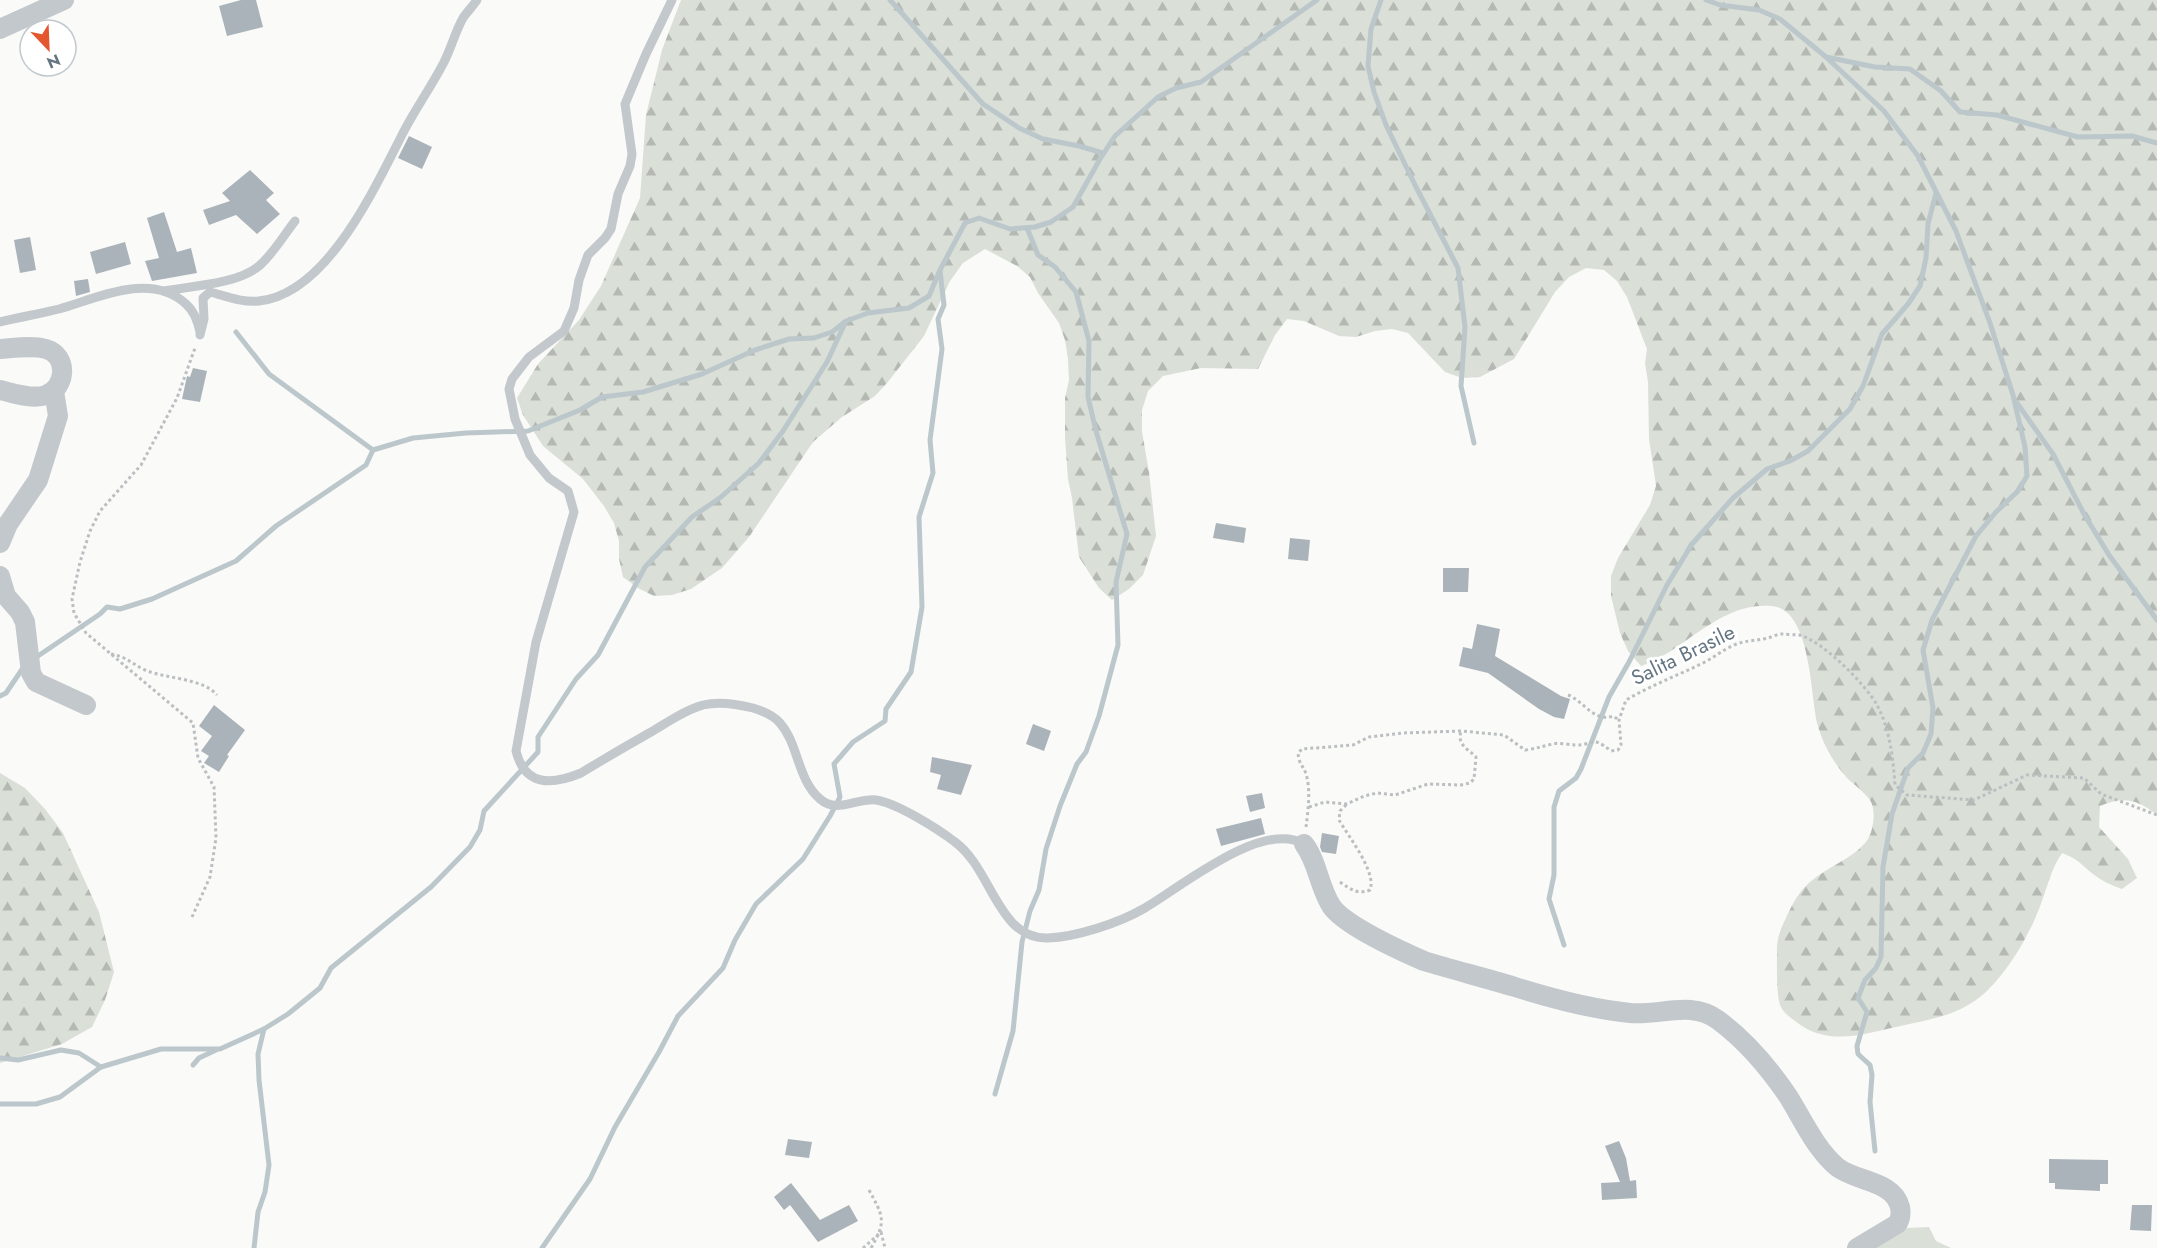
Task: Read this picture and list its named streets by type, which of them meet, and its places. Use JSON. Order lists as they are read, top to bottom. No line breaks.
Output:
{"streets":{"path":["Salita Brasile"]},"north":"bottom right"}
